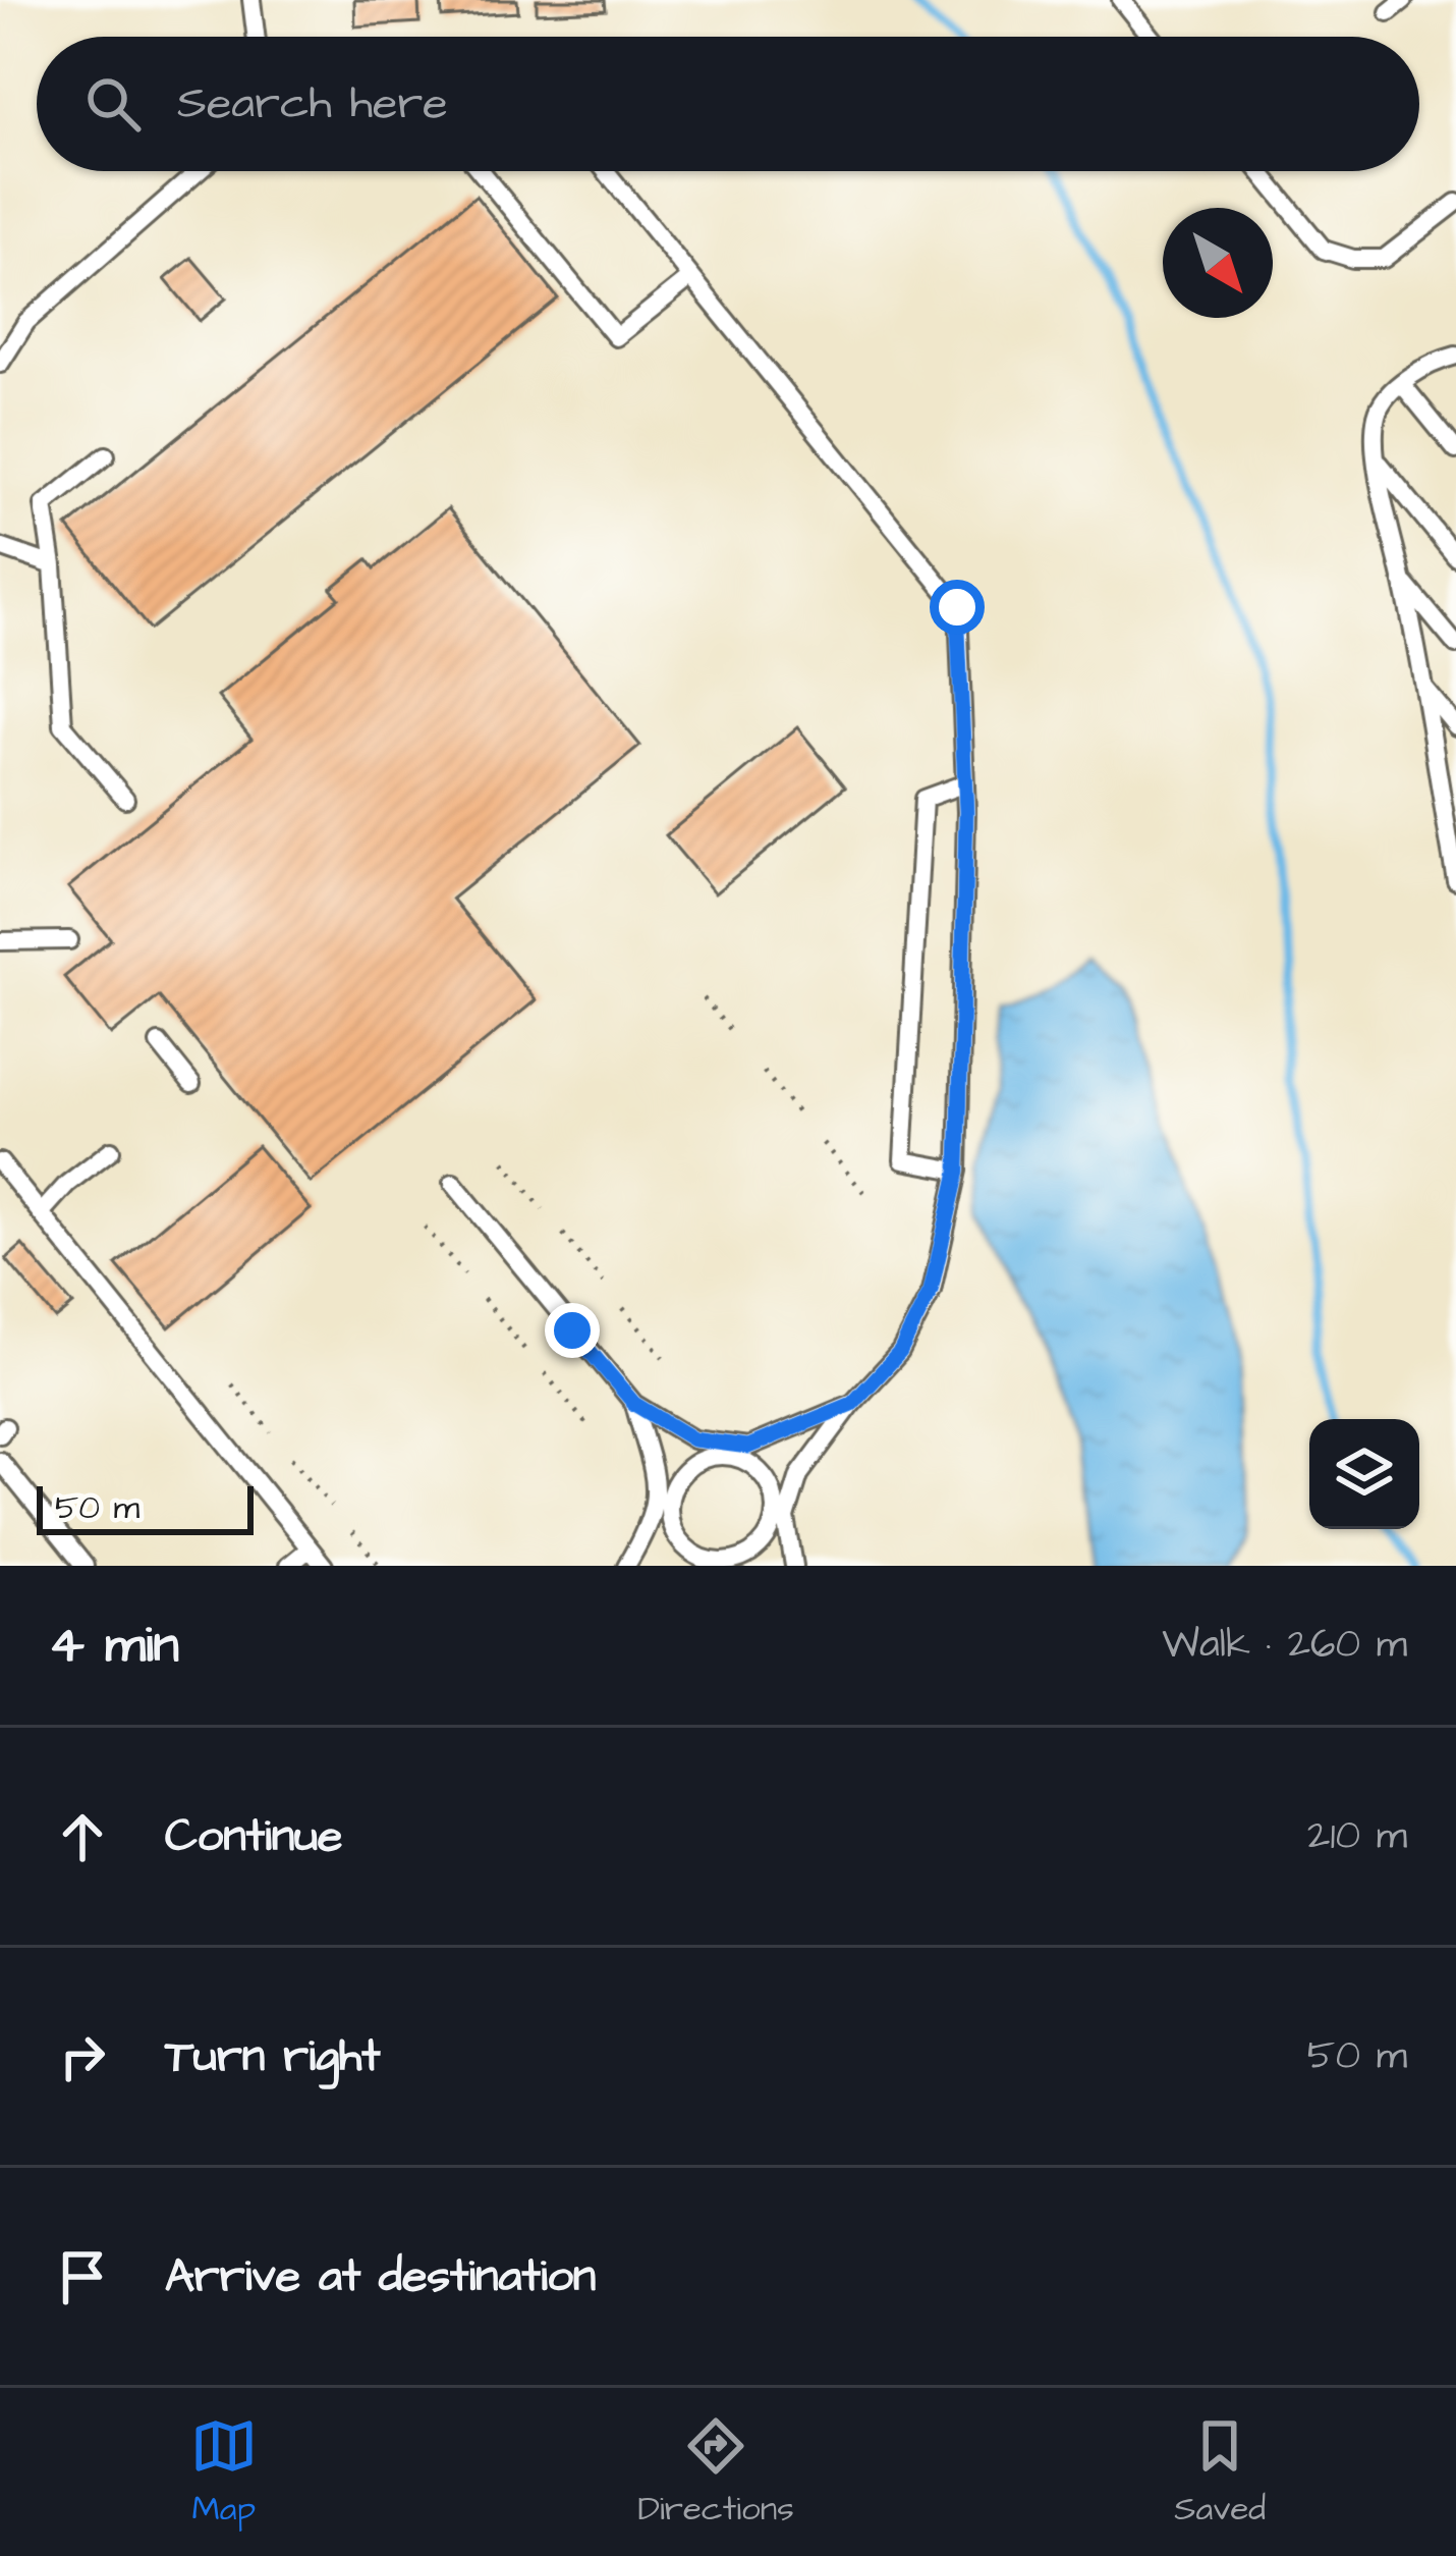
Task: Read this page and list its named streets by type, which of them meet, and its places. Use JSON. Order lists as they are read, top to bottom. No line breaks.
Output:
{"scale_bar":"50 m","north":"bottom right","page":{"search":"Search here","scale":"50 m","heading":["4 min","Walk · 260 m"],"list":[["Continue","210 m"],["Turn right","50 m"],"Arrive at destination"],"nav":["Map","Directions","Saved"]}}
